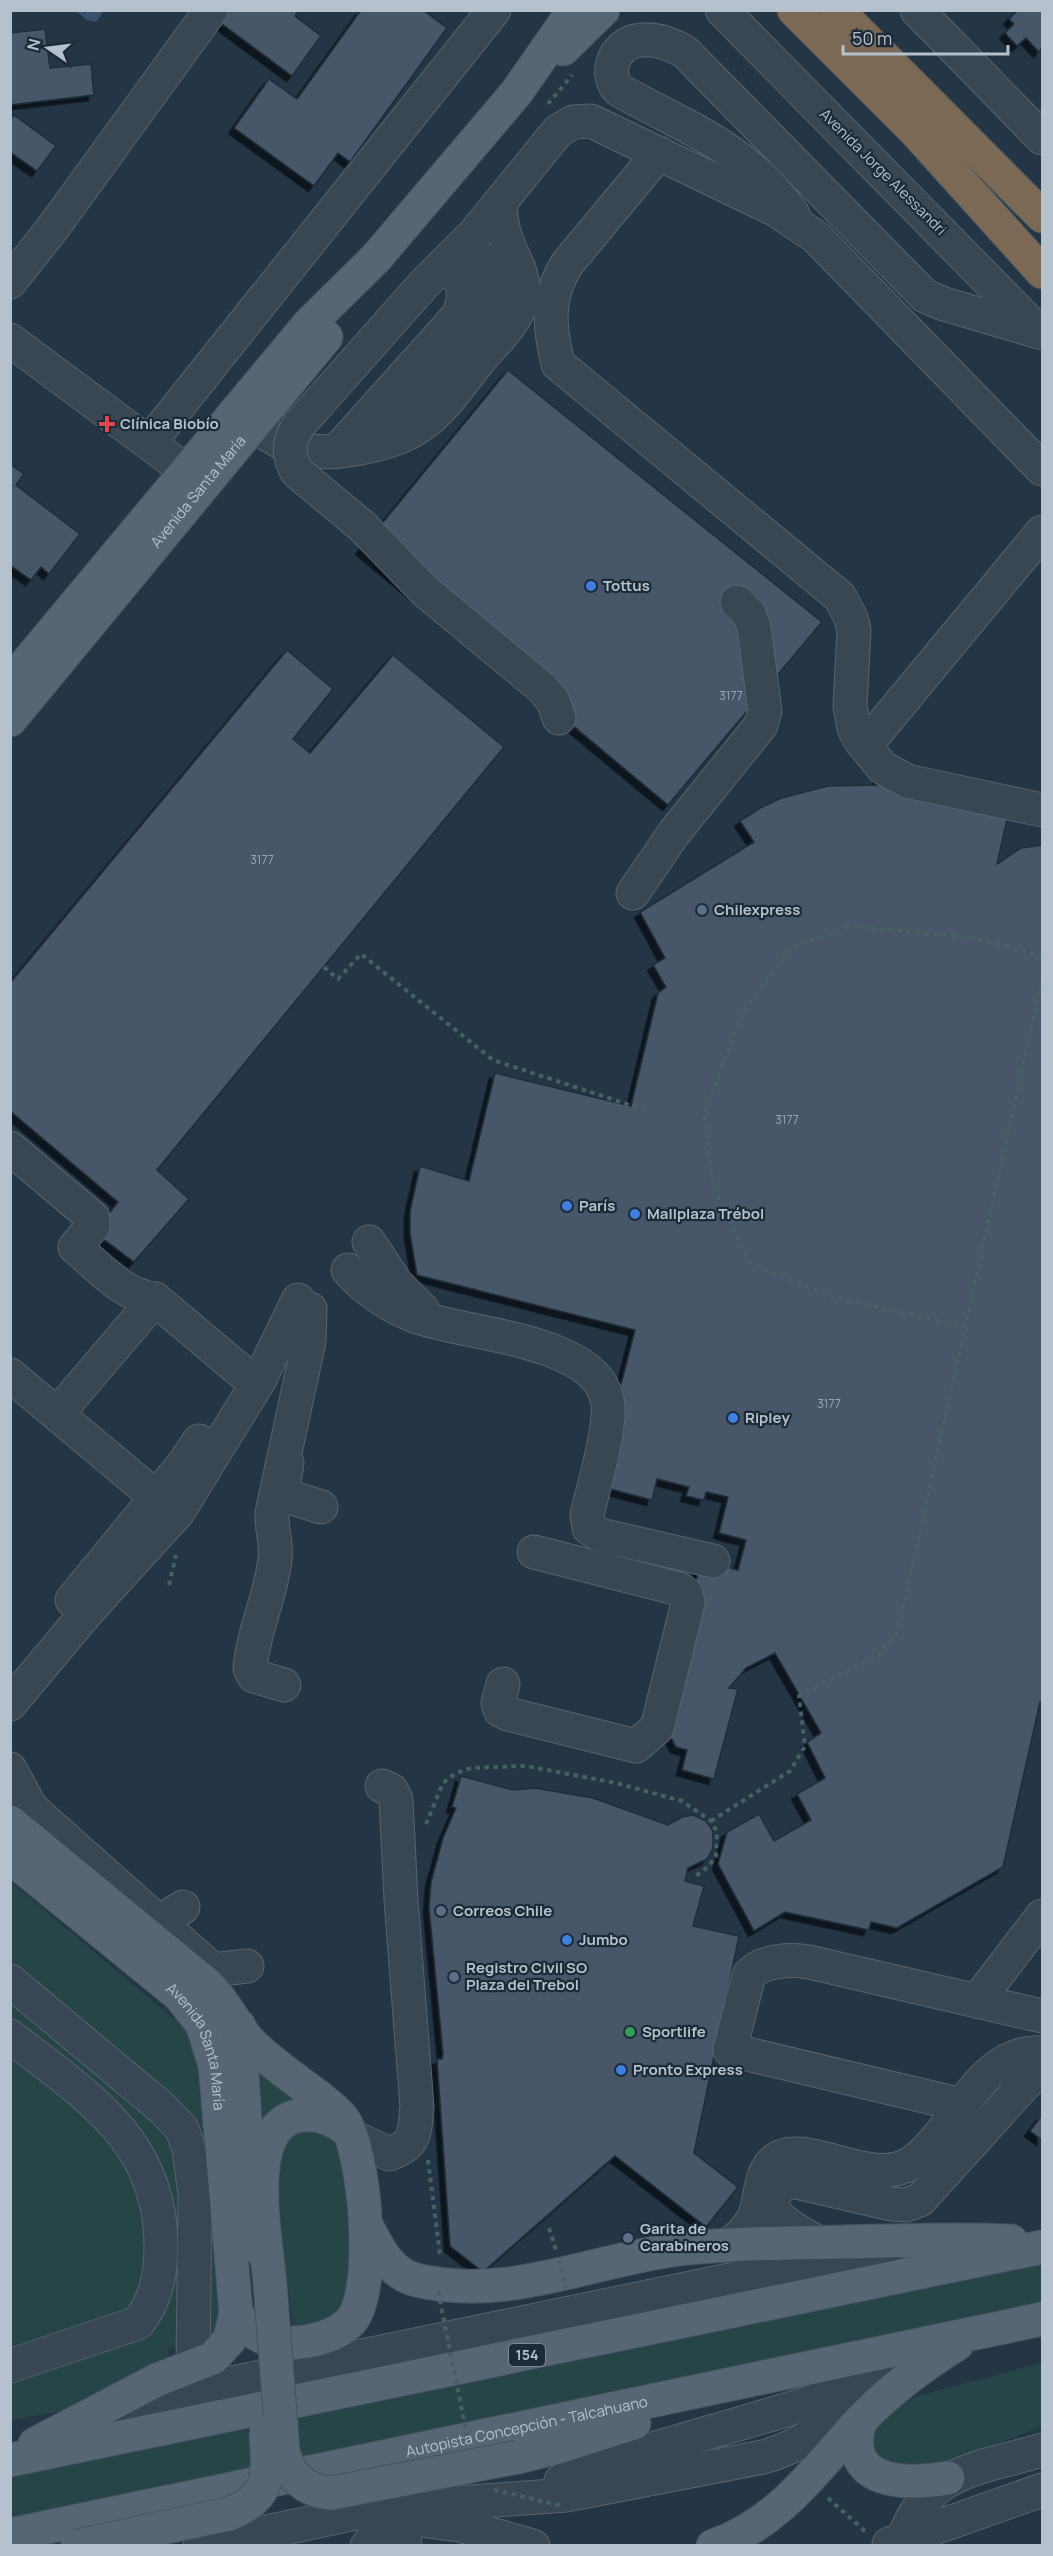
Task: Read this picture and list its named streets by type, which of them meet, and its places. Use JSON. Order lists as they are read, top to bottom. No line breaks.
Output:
{"streets":{"main road":["Avenida Santa María","154","Autopista Concepción - Talcahuano"],"street":["Avenida Jorge Alessandri"]},"places":{"health":["Clínica Biobío"],"other":["Tottus","Chilexpress","París","Mallplaza Trébol","Ripley","Correos Chile","Jumbo","Registro Civil SO Plaza del Trebol","Sportlife","Pronto Express","Garita de Carabineros"]},"house_numbers":["3177","3177","3177","3177"],"scale_bar":"50 m","north":"left"}
